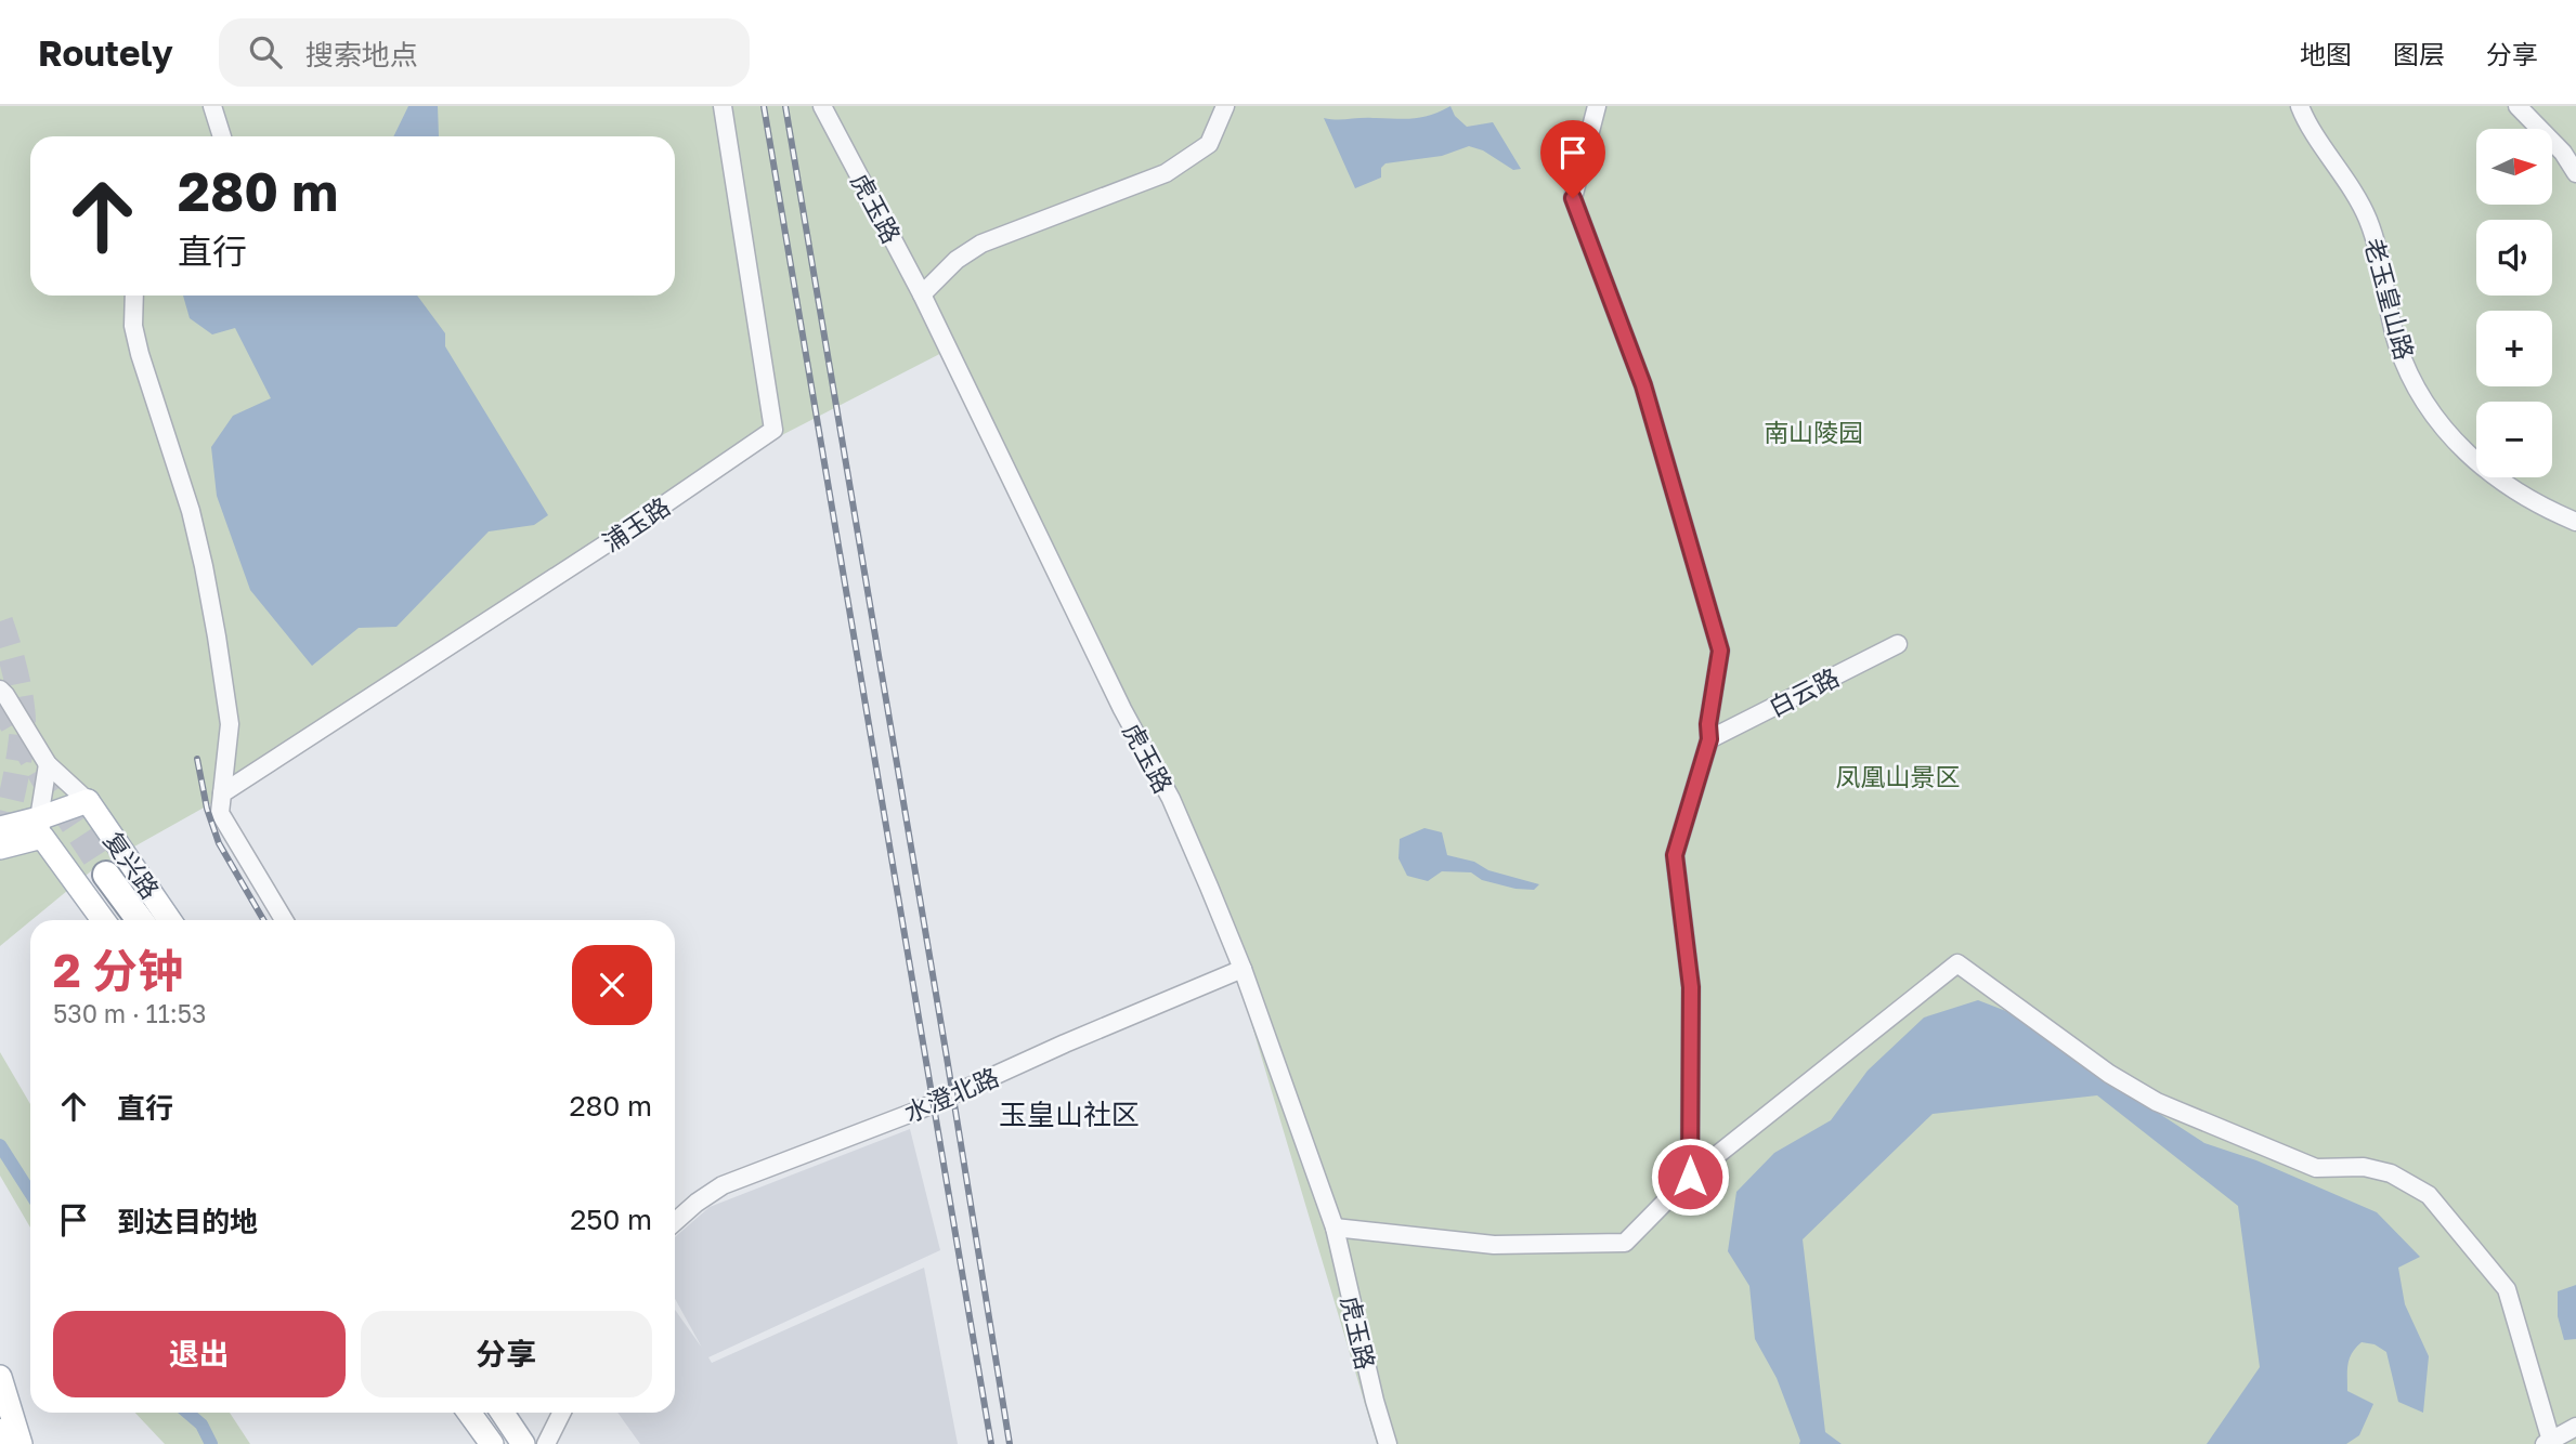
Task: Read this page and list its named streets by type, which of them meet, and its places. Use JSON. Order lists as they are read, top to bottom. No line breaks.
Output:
{"streets":{"main road":["复兴路"],"street":["虎玉路","老玉皇山路","浦玉路","白云路","水澄北路"]},"crossings":[["虎玉路","水澄北路"]],"districts":["玉皇山社区"],"parks":["南山陵园","凤凰山景区"],"north":"right","page":{"header":"Routely","search":"搜索地点","nav":["地图","图层","分享"],"map_buttons":["+","−"],"turn":["280 m","直行"],"heading":["2 分钟","530 m · 11:53"],"list":[{"name":"直行","value":"280 m"},{"name":"到达目的地","value":"250 m"}],"buttons":["退出","分享"]}}
